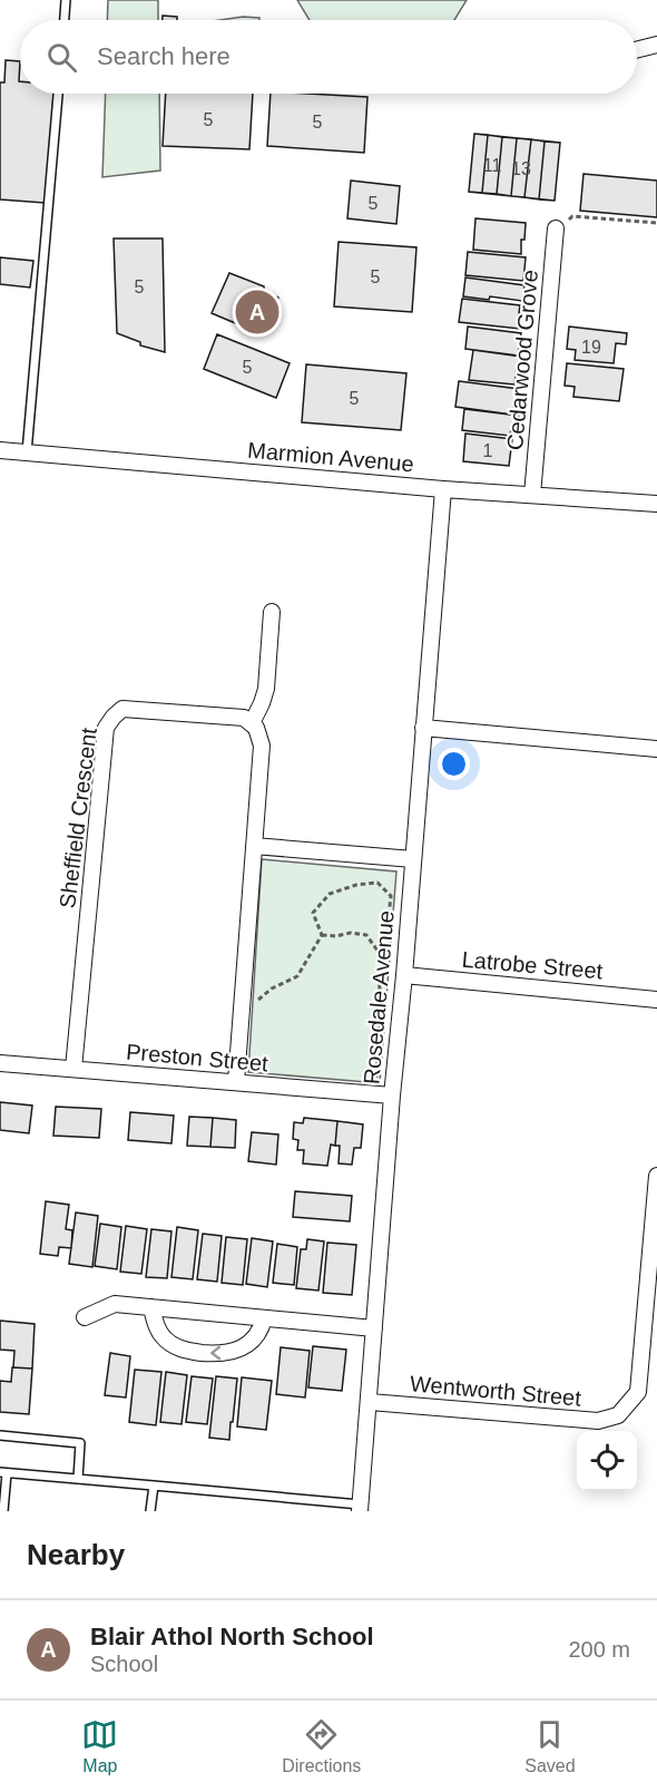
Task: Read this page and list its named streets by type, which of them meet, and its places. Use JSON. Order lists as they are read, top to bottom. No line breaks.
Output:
{"streets":{"street":["Cedarwood Grove","Marmion Avenue","Sheffield Crescent","Latrobe Street","Rosedale Avenue","Preston Street","Wentworth Street"]},"crossings":[["Cedarwood Grove","Marmion Avenue"],["Marmion Avenue","Rosedale Avenue"],["Sheffield Crescent","Preston Street"],["Latrobe Street","Rosedale Avenue"],["Rosedale Avenue","Preston Street"],["Rosedale Avenue","Wentworth Street"]],"house_numbers":["5","5","11","13","5","5","5","19","5","5","1"],"page":{"search":"Search here","pins":"A","heading":"Nearby","list":[{"mark":"A","name":"Blair Athol North School","note":"School","value":"200 m"}],"nav":["Map","Directions","Saved"]}}
